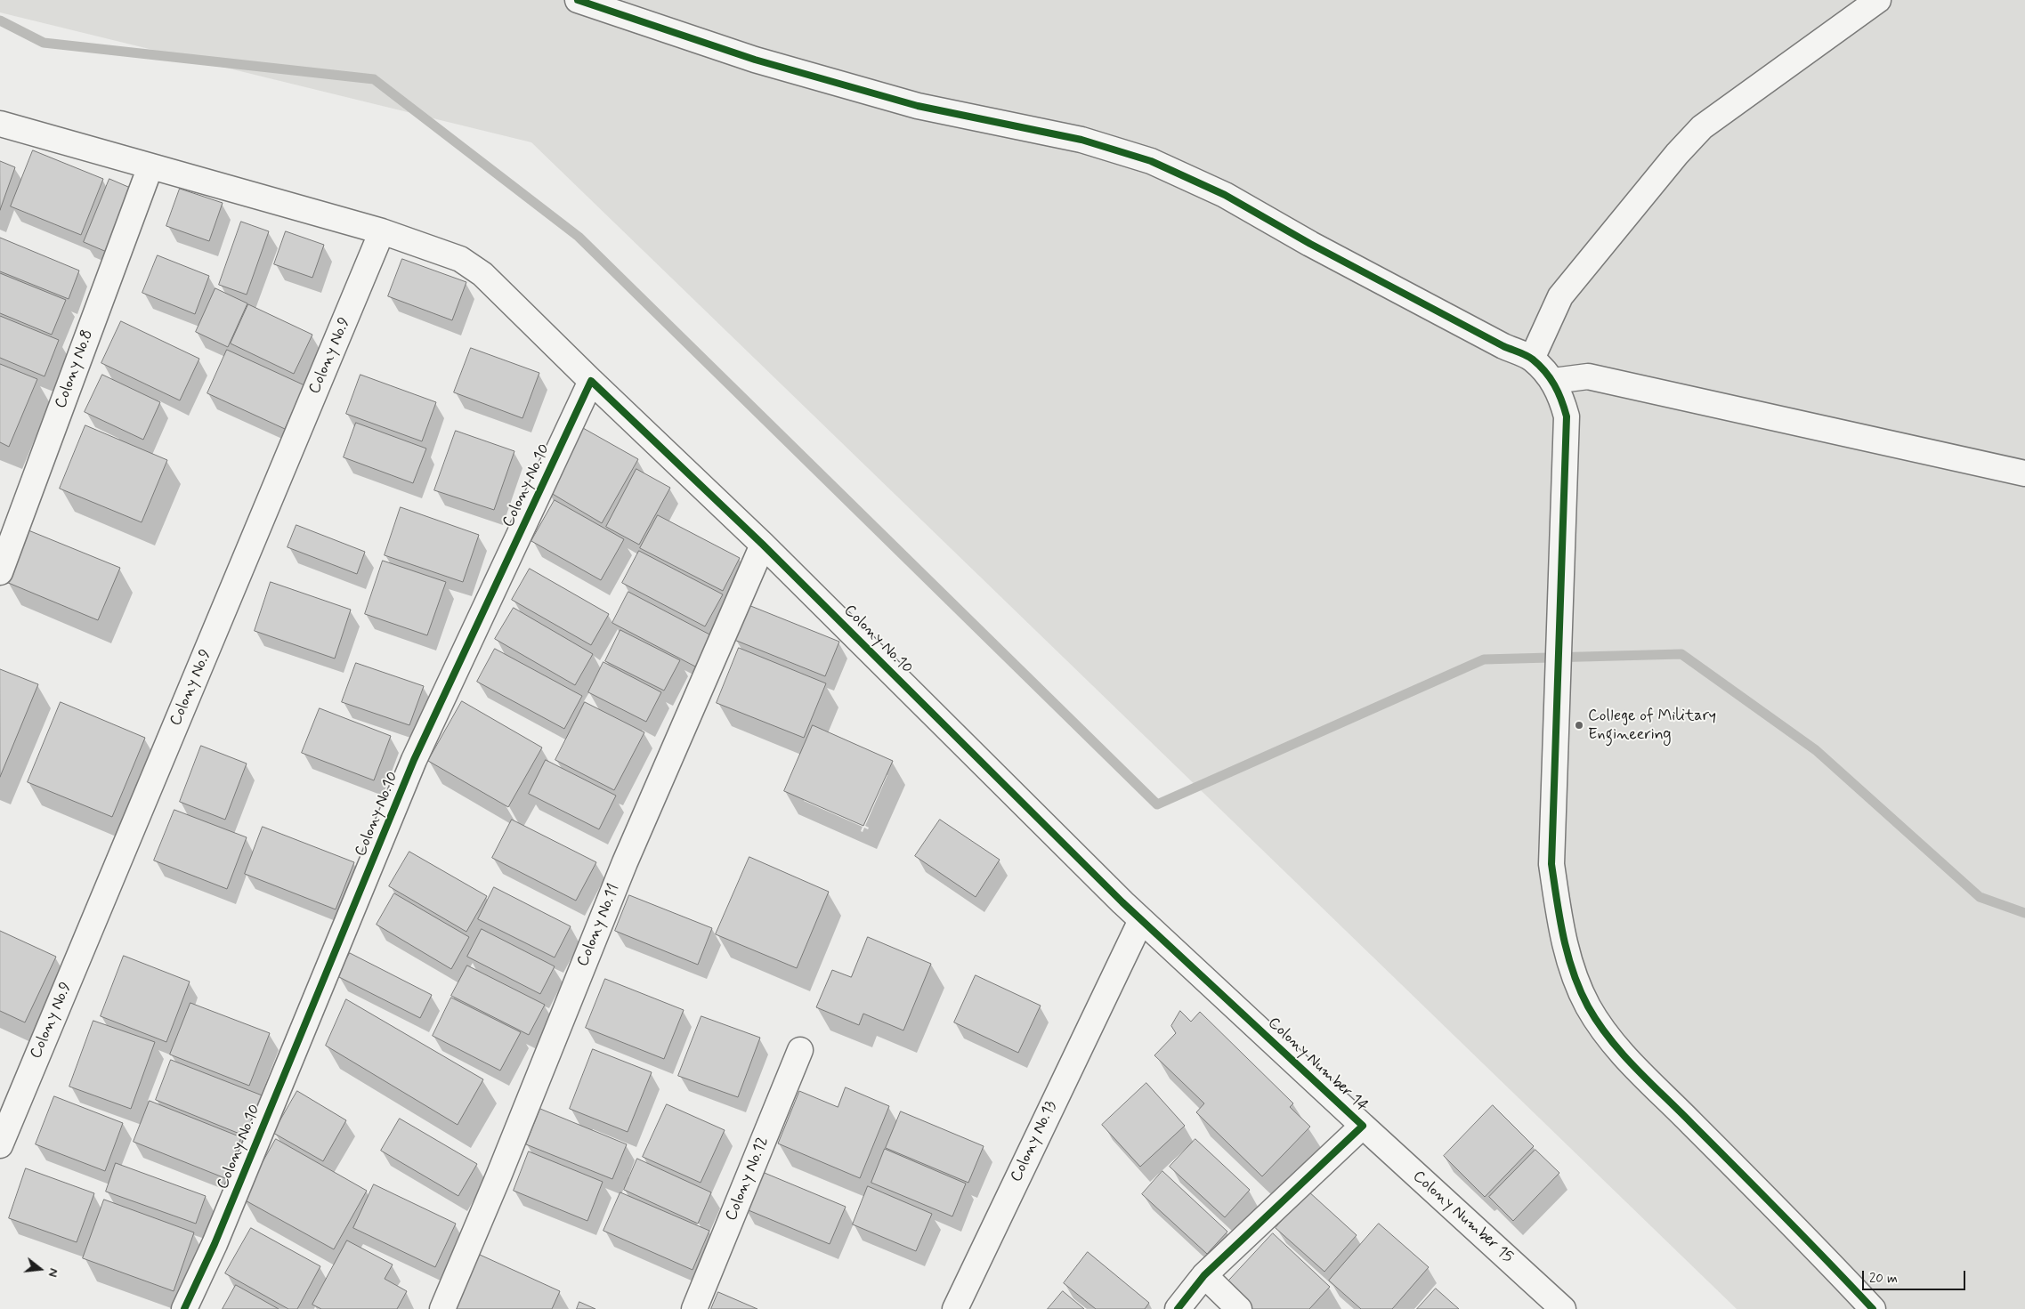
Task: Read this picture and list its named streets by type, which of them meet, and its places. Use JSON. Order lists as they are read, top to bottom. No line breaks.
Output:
{"streets":{"street":["Colony No.9","Colony No.8","Colony No.10","Colony No.11","Colony Number 14","Colony No.13","Colony No.12","Colony Number 15"]},"crossings":[["Colony No.10","Colony No.11"],["Colony No.10","Colony Number 14"],["Colony No.10","Colony No.13"],["Colony Number 14","Colony No.13"],["Colony Number 14","Colony Number 15"]],"places":["College of Military Engineering"],"scale_bar":"20 m","north":"right"}
